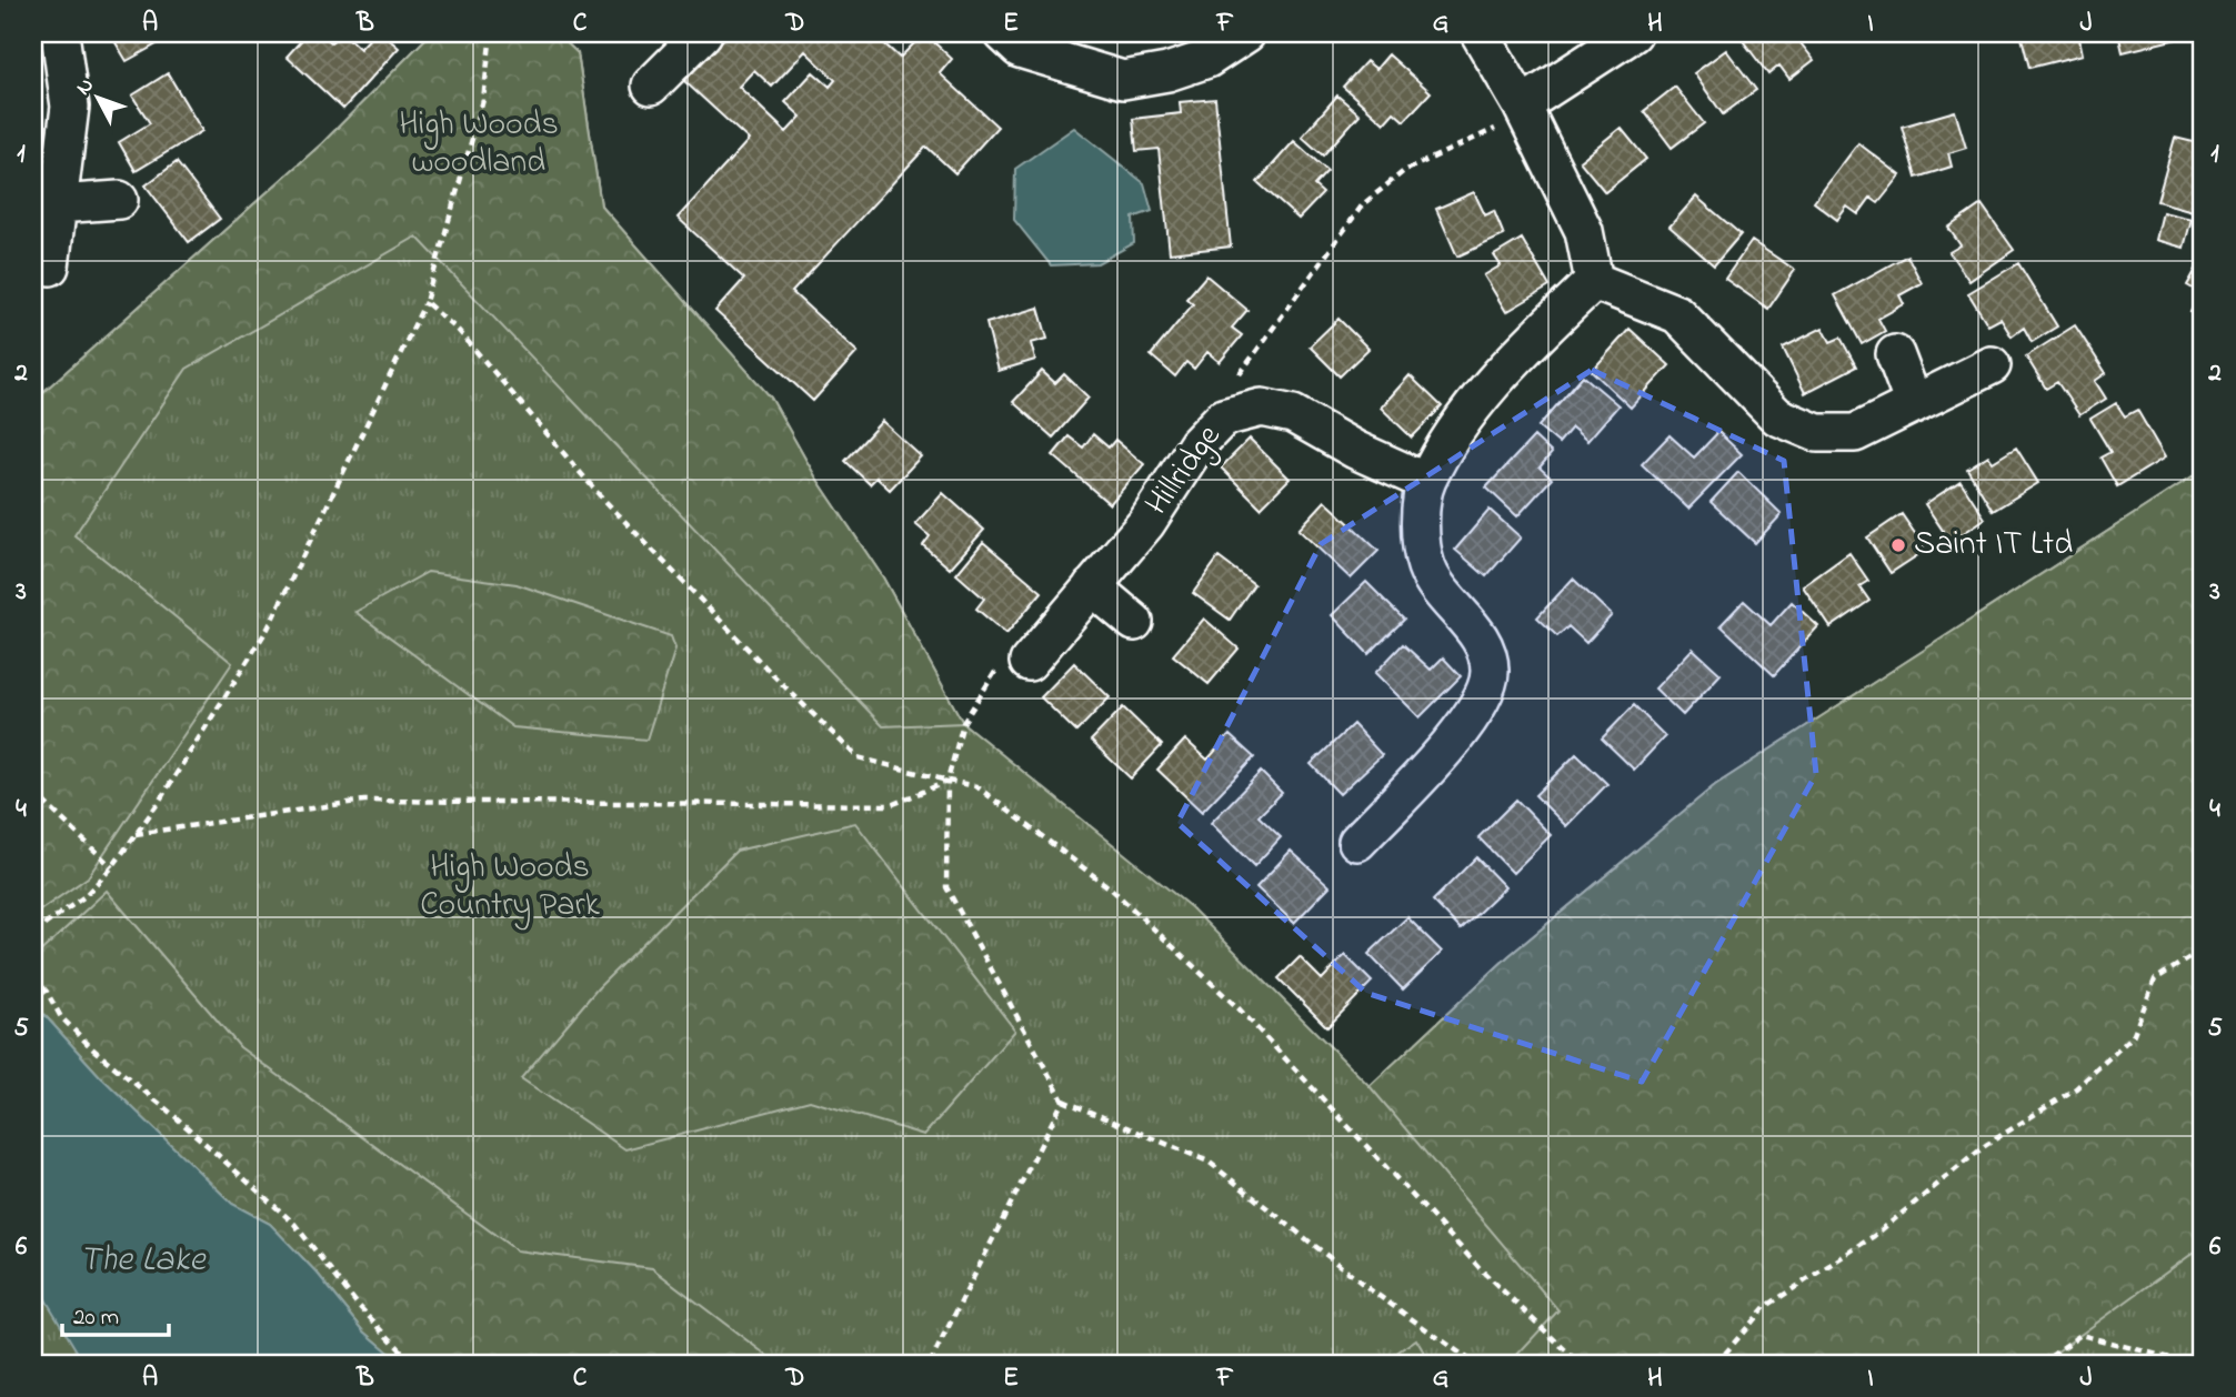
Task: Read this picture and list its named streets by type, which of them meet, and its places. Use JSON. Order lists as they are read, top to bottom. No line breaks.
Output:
{"streets":{"street":["Hillridge"]},"water":["The Lake"],"parks":["High Woods woodland","High Woods Country Park"],"places":["Saint IT Ltd"],"scale_bar":"20 m","north":"top left","grid":{"columns":["A","B","C","D","E","F","G","H","I","J"],"rows":["1","2","3","4","5","6"]}}
